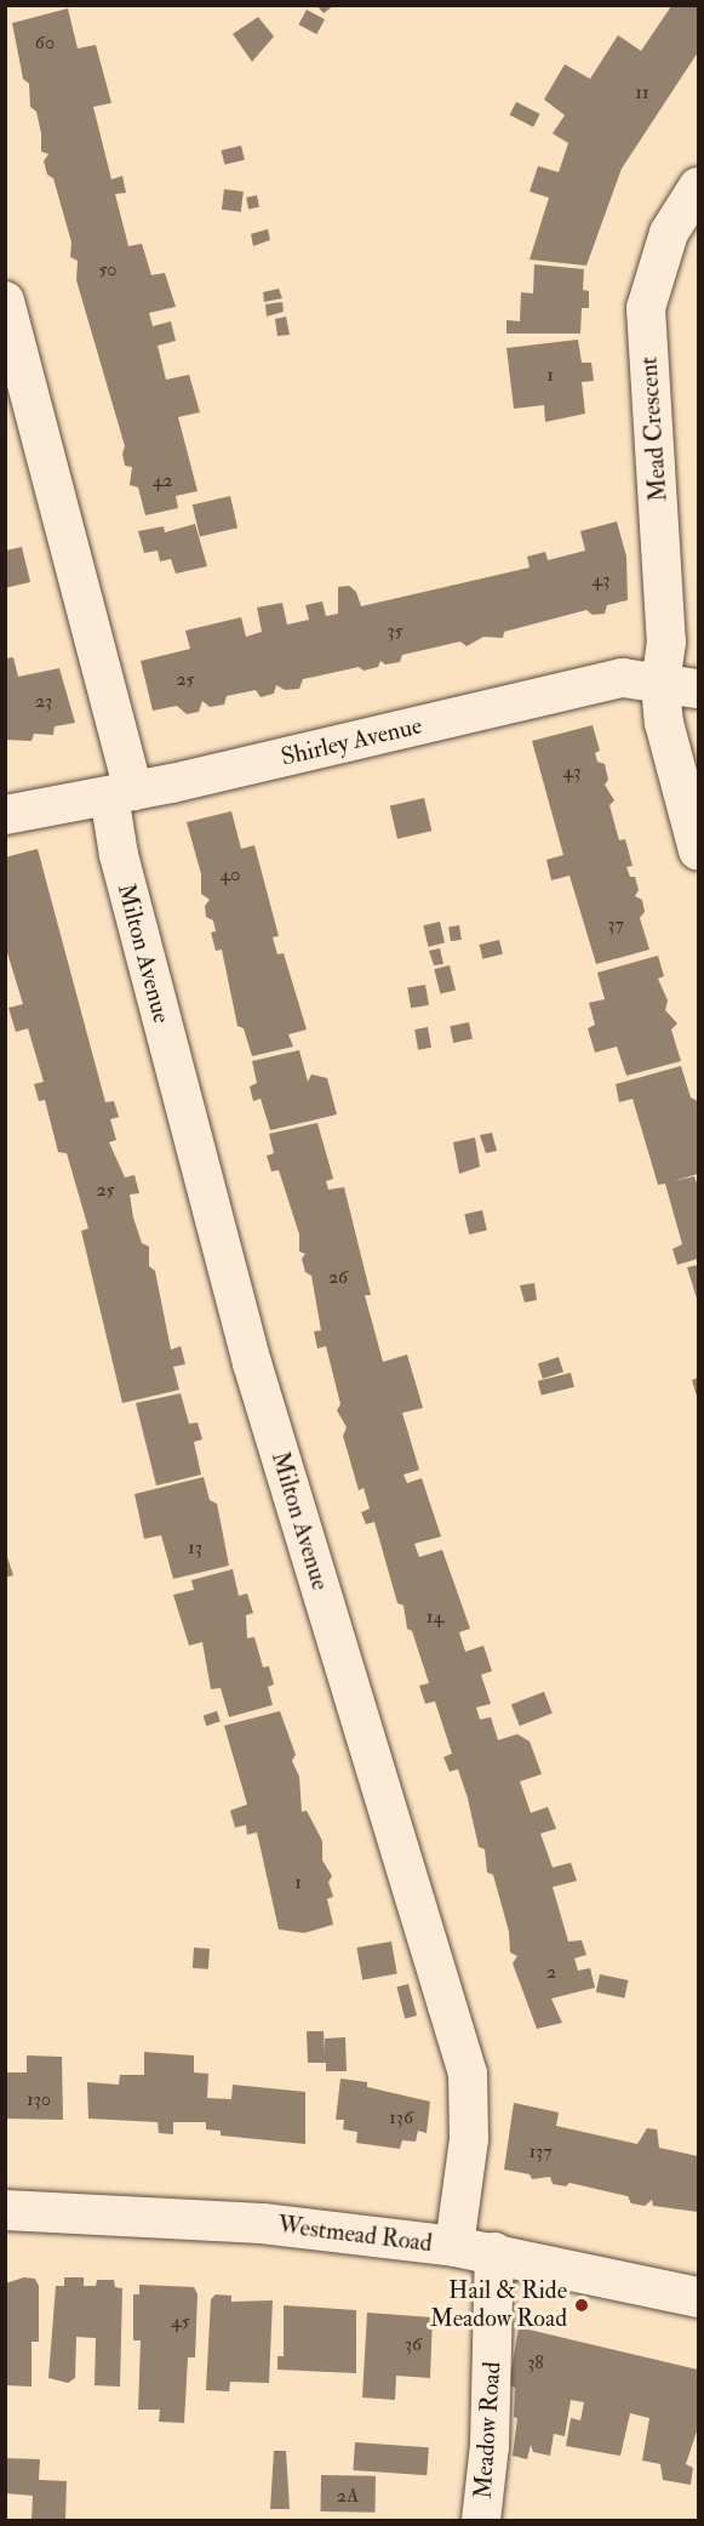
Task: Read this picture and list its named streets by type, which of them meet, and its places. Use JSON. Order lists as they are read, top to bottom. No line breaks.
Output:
{"streets":{"street":["Mead Crescent","Shirley Avenue","Milton Avenue","Westmead Road","Meadow Road"]},"crossings":[["Mead Crescent","Shirley Avenue"],["Shirley Avenue","Milton Avenue"],["Milton Avenue","Westmead Road"],["Westmead Road","Meadow Road"]],"places":["Hail & Ride Meadow Road"],"house_numbers":["60","11","50","1","42","43","35","25","23","43","40","37","25","26","13","14","1","2","130","136","137","45","36","38","2A"]}
